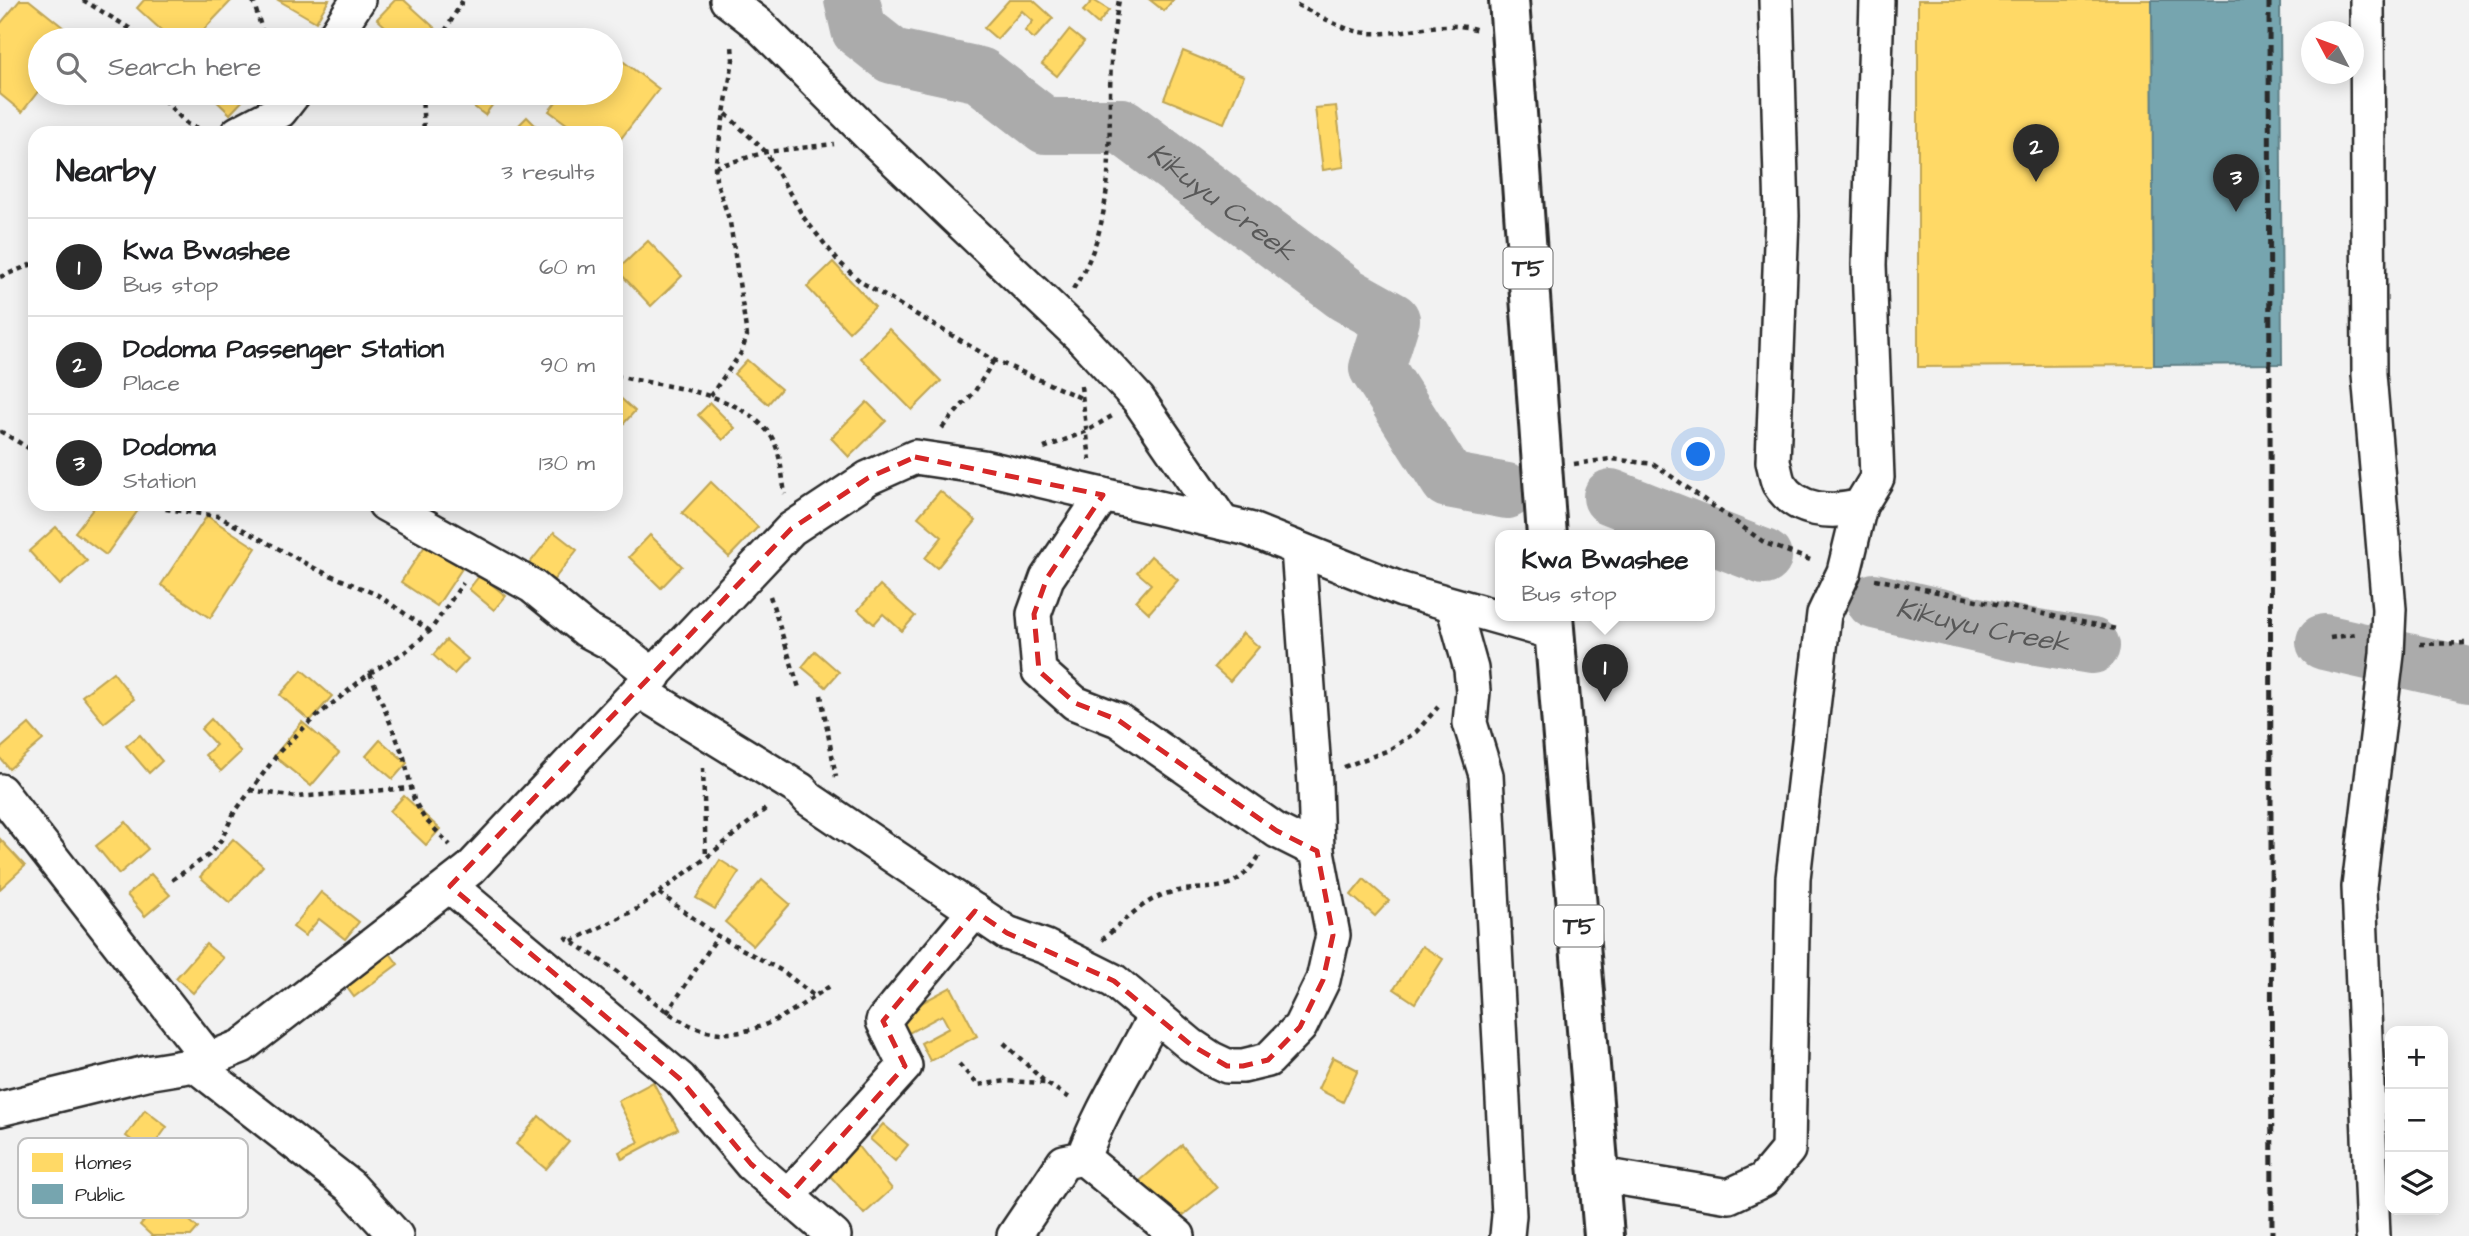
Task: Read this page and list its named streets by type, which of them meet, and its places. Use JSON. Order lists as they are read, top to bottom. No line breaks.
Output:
{"streets":{"highway":["T5"]},"water":["Kikuyu Creek"],"legend":["Homes","Public"],"north":"top left","page":{"search":"Search here","pins":["2","3","1"],"heading":["Nearby","3 results"],"list":[{"mark":"1","name":"Kwa Bwashee","note":"Bus stop","value":"60 m"},{"mark":"2","name":"Dodoma Passenger Station","note":"Place","value":"90 m"},{"mark":"3","name":"Dodoma","note":"Station","value":"130 m"}],"popup":["Kwa Bwashee","Bus stop"],"map_buttons":["+","−"]}}
